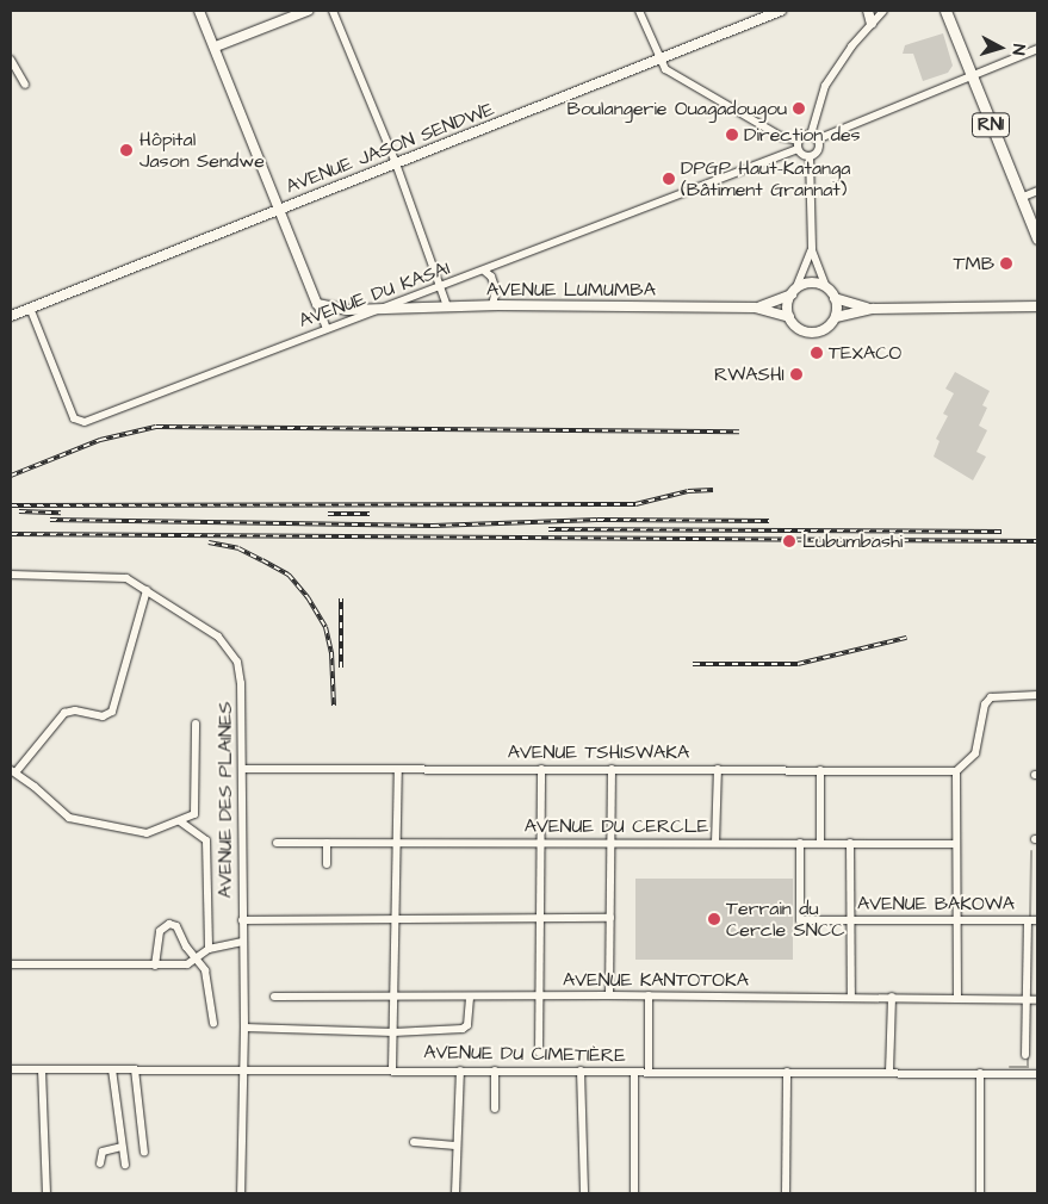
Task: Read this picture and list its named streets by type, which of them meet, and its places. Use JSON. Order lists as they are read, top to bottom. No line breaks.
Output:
{"streets":{"highway":["RN1"],"main road":["AVENUE JASON SENDWE","AVENUE LUMUMBA"],"street":["AVENUE DU KASAI","AVENUE TSHISWAKA","AVENUE DES PLAINES","AVENUE DU CERCLE","AVENUE BAKOWA","AVENUE KANTOTOKA","AVENUE DU CIMETIÈRE"]},"crossings":[["RN1","AVENUE DU KASAI"],["AVENUE JASON SENDWE","AVENUE DU KASAI"],["AVENUE LUMUMBA","AVENUE DU KASAI"],["AVENUE TSHISWAKA","AVENUE DES PLAINES"],["AVENUE DES PLAINES","AVENUE DU CIMETIÈRE"],["AVENUE DU CERCLE","AVENUE BAKOWA"]],"places":["Boulangerie Ouagadougou","Direction des","Hôpital Jason Sendwe","DPGP Haut-Katanga (Bâtiment Grannat)","TMB","TEXACO","RWASHI","Lubumbashi","Terrain du Cercle SNCC"],"north":"right"}
